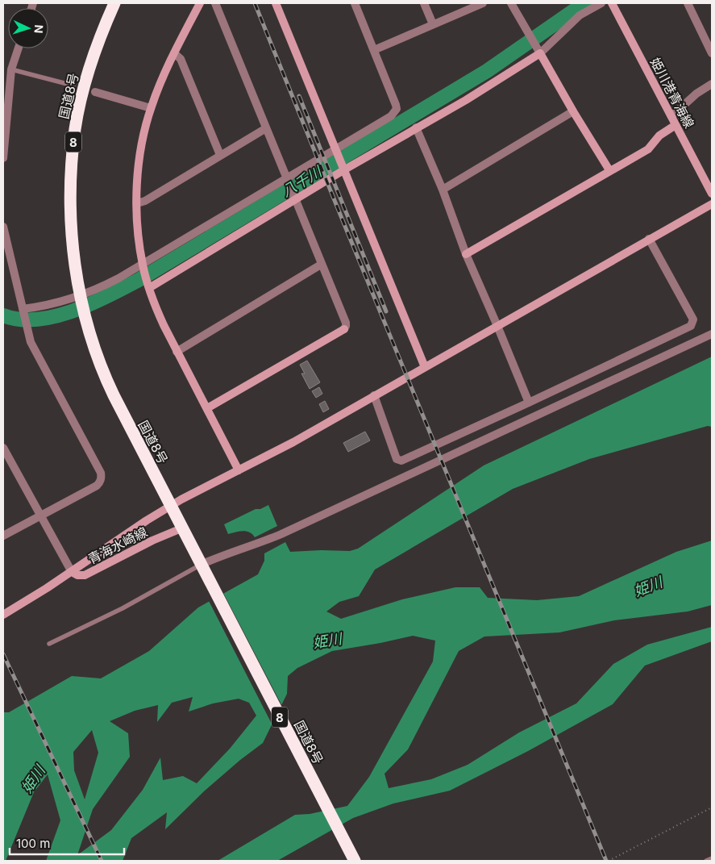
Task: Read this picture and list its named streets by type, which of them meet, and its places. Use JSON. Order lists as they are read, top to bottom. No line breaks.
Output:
{"streets":{"highway":["国道8号","8"],"street":["姫川港青海線","青海水崎線"]},"crossings":[["国道8号","青海水崎線"]],"water":["八千川","姫川"],"scale_bar":"100 m","north":"right"}
